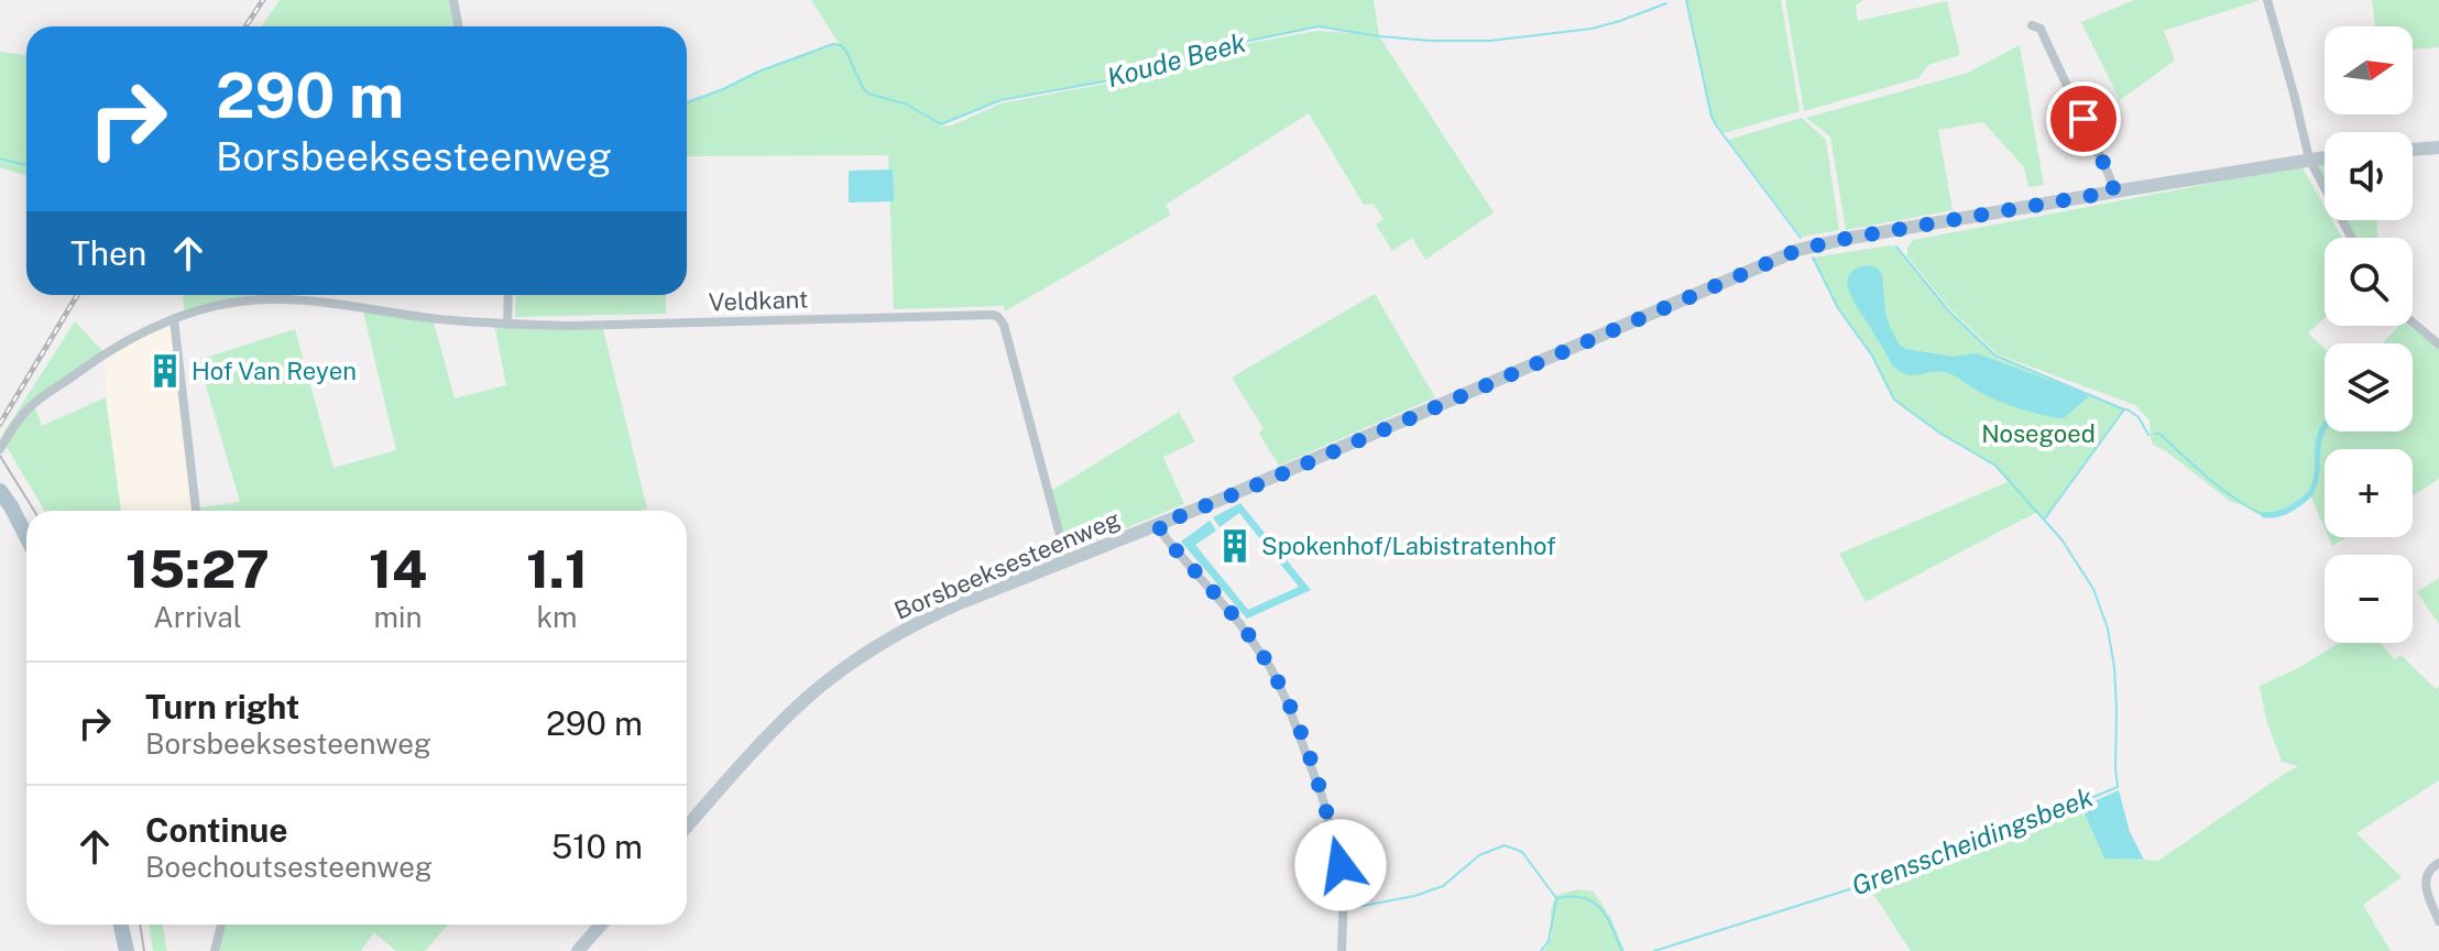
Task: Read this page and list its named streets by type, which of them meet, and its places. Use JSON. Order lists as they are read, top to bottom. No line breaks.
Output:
{"streets":{"street":["Veldkant","Borsbeeksesteenweg"]},"crossings":[["Veldkant","Borsbeeksesteenweg"]],"water":["Koude Beek","Grensscheidingsbeek"],"parks":["Nosegoed"],"places":{"building":["Hof Van Reyen","Spokenhof/Labistratenhof"]},"north":"right","page":{"map_buttons":["+","−"],"turn":["290 m","Borsbeeksesteenweg"],"then":"Then","eta":["15:27","Arrival","14","min","1.1","km"],"list":[{"name":"Turn right","note":"Borsbeeksesteenweg","value":"290 m"},{"name":"Continue","note":"Boechoutsesteenweg","value":"510 m"}]}}
